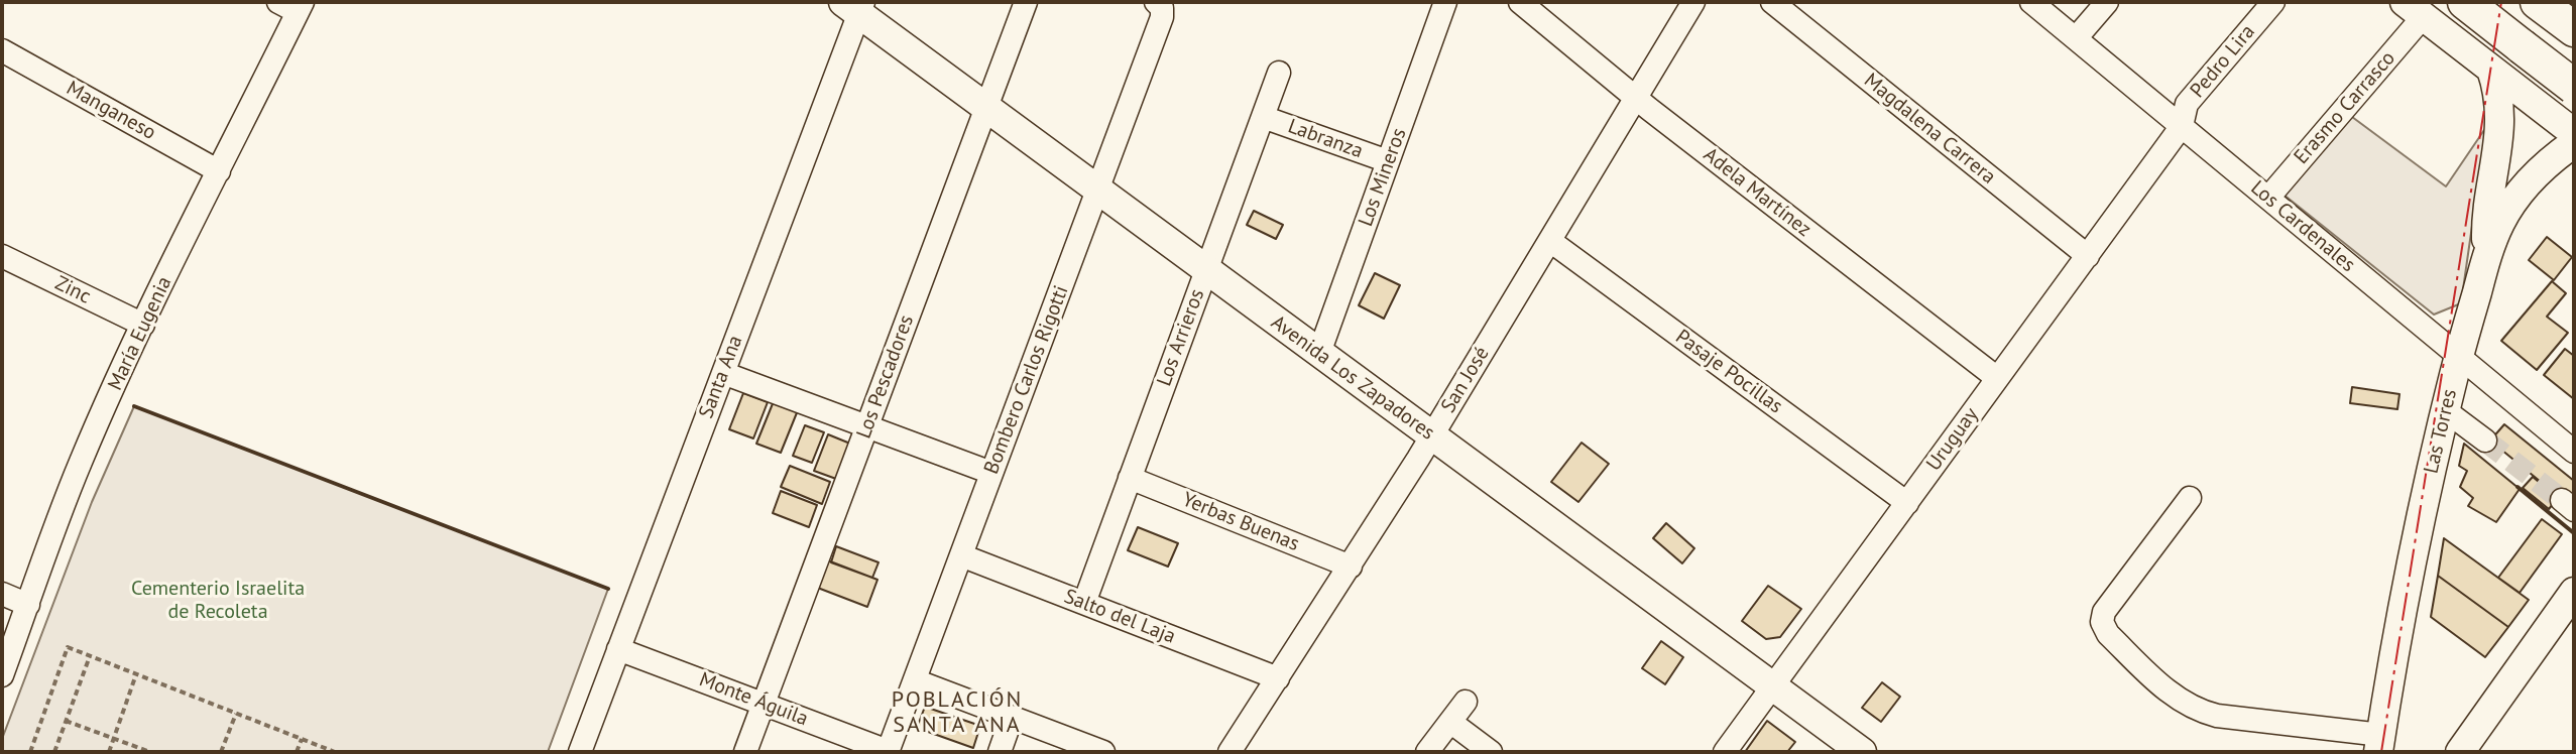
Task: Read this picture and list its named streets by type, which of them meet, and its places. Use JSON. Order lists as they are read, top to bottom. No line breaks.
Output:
{"streets":{"main road":["Avenida Los Zapadores","Las Torres"],"street":["Pedro Lira","Erasmo Carrasco","Manganeso","Magdalena Carrera","Labranza","Los Mineros","Adela Martínez","Los Cardenales","Zinc","María Eugenia","Los Arrieros","Pasaje Pocillas","Santa Ana","Los Pescadores","Bombero Carlos Rigotti","San José","Uruguay","Yerbas Buenas","Salto del Laja","Monte Águila"]},"crossings":[["Pedro Lira","Los Cardenales"],["Pedro Lira","Uruguay"],["Erasmo Carrasco","Los Cardenales"],["Manganeso","María Eugenia"],["Magdalena Carrera","Uruguay"],["Labranza","Los Mineros"],["Labranza","Los Arrieros"],["Los Mineros","Avenida Los Zapadores"],["Adela Martínez","San José"],["Adela Martínez","Uruguay"],["Los Cardenales","Las Torres"],["Los Cardenales","Uruguay"],["Zinc","María Eugenia"],["Los Arrieros","Avenida Los Zapadores"],["Los Arrieros","Yerbas Buenas"],["Los Arrieros","Salto del Laja"],["Pasaje Pocillas","San José"],["Pasaje Pocillas","Uruguay"],["Santa Ana","Avenida Los Zapadores"],["Santa Ana","Monte Águila"],["Los Pescadores","Avenida Los Zapadores"],["Los Pescadores","Monte Águila"],["Avenida Los Zapadores","Bombero Carlos Rigotti"],["Avenida Los Zapadores","San José"],["Avenida Los Zapadores","Uruguay"],["Bombero Carlos Rigotti","Salto del Laja"],["Bombero Carlos Rigotti","Monte Águila"],["San José","Yerbas Buenas"],["San José","Salto del Laja"]],"districts":["POBLACIÓN SANTA ANA"],"parks":["Cementerio Israelita de Recoleta"]}
